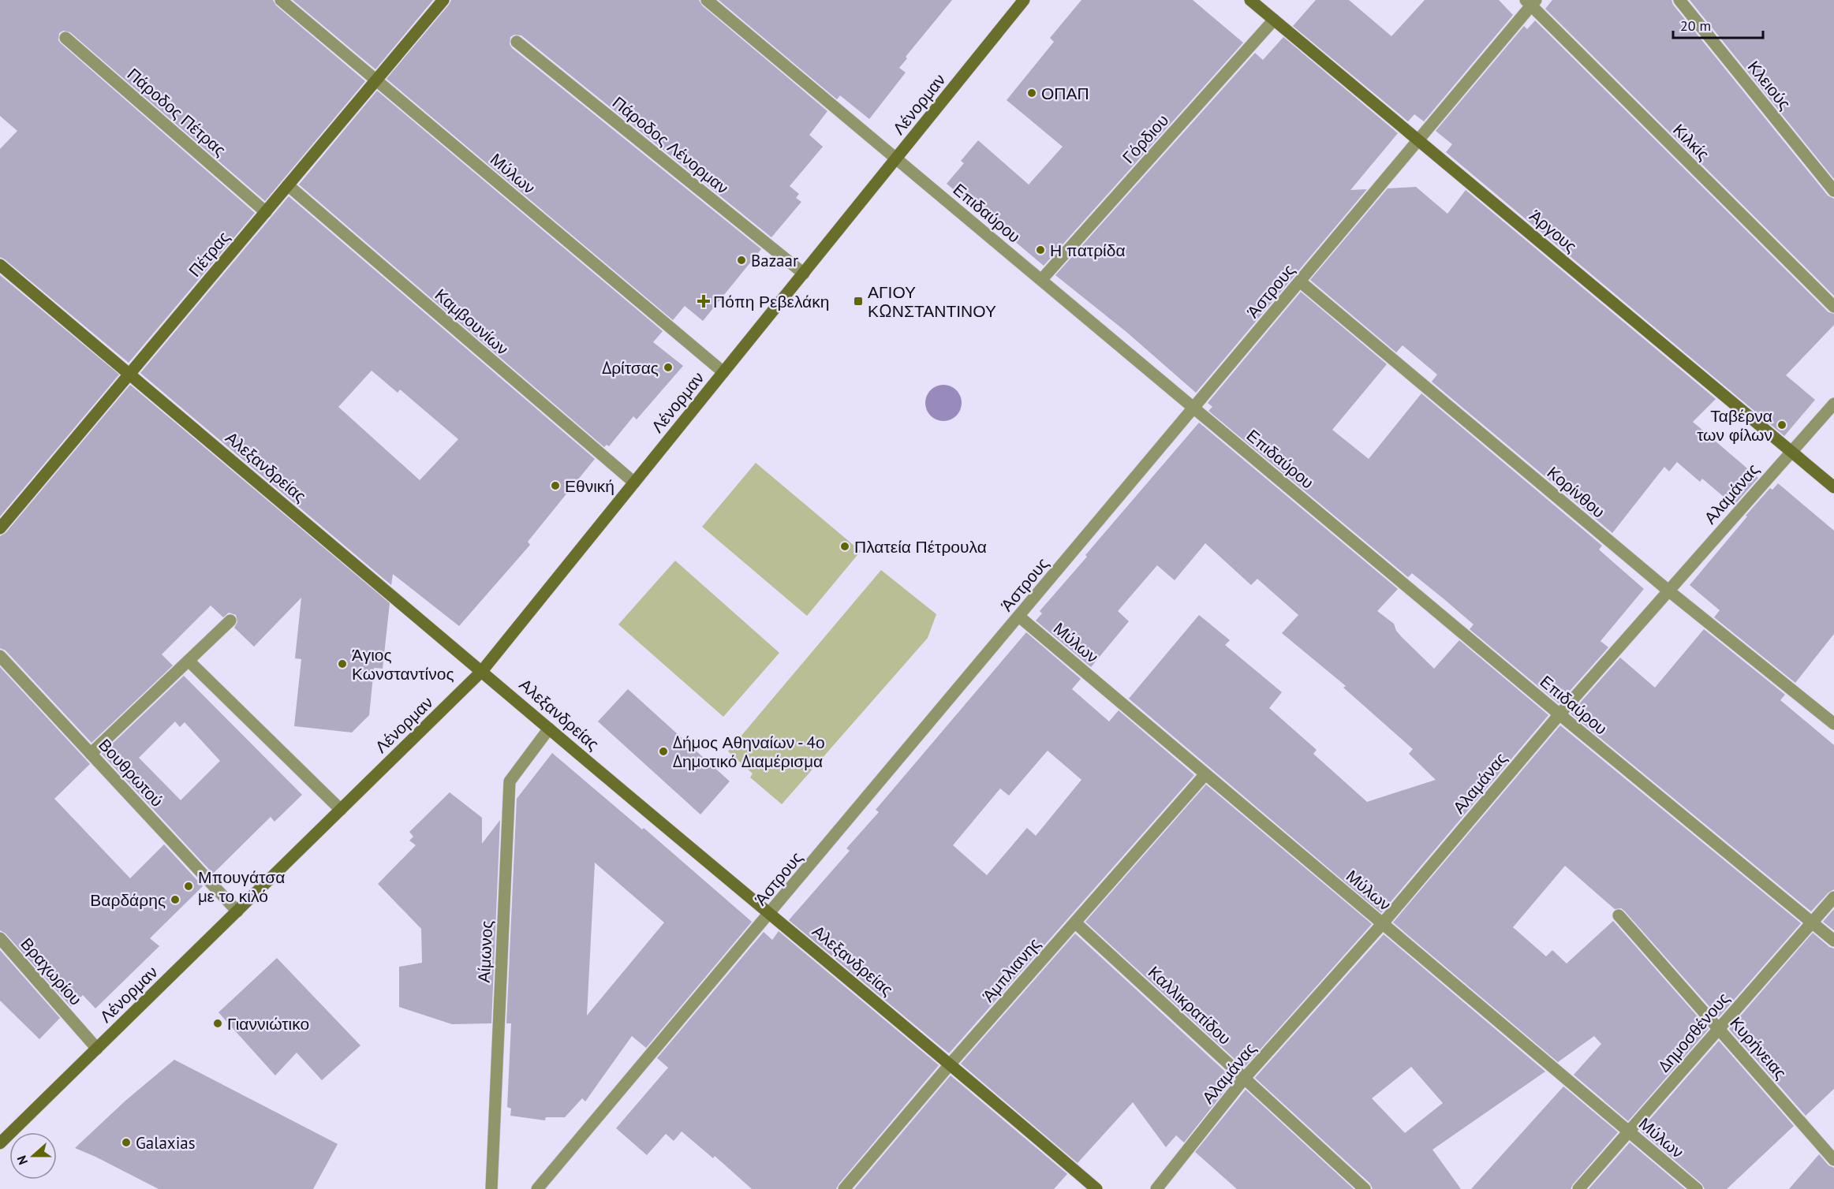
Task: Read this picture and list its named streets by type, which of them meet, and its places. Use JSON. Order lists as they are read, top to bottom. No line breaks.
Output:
{"streets":{"main road":["Λένορμαν","Άργους","Πέτρας","Αλεξανδρείας"],"street":["Κλειούς","Πάροδος Πέτρας","Γόρδιου","Κιλκίς","Πάροδος Λένορμαν","Μύλων","Επιδαύρου","Άστρους","Καμβουνίων","Κορίνθου","Αλαμάνας","Βουθρωτού","Αίμωνος","Άμπλιανης","Βραχωρίου","Καλλικρατίδου","Δημοσθένους","Κυρήνειας"]},"crossings":[["Λένορμαν","Πάροδος Λένορμαν"],["Λένορμαν","Μύλων"],["Λένορμαν","Επιδαύρου"],["Λένορμαν","Καμβουνίων"],["Λένορμαν","Αλεξανδρείας"],["Λένορμαν","Βουθρωτού"],["Λένορμαν","Βραχωρίου"],["Πάροδος Πέτρας","Πέτρας"],["Γόρδιου","Επιδαύρου"],["Γόρδιου","Άργους"],["Κιλκίς","Άστρους"],["Μύλων","Πέτρας"],["Μύλων","Άστρους"],["Μύλων","Αλαμάνας"],["Μύλων","Άμπλιανης"],["Μύλων","Δημοσθένους"],["Επιδαύρου","Άστρους"],["Επιδαύρου","Αλαμάνας"],["Επιδαύρου","Δημοσθένους"],["Άργους","Άστρους"],["Άργους","Αλαμάνας"],["Πέτρας","Καμβουνίων"],["Πέτρας","Αλεξανδρείας"],["Άστρους","Αλεξανδρείας"],["Άστρους","Κορίνθου"],["Αλεξανδρείας","Αίμωνος"],["Αλεξανδρείας","Άμπλιανης"],["Κορίνθου","Αλαμάνας"],["Αλαμάνας","Καλλικρατίδου"],["Άμπλιανης","Καλλικρατίδου"],["Δημοσθένους","Κυρήνειας"]],"places":{"other":["ΟΠΑΠ","Η πατρίδα","Bazaar","Δρίτσας","Ταβέρνα των φίλων","Εθνική","Πλατεία Πέτρουλα","Άγιος Κωνσταντίνος","Δήμος Αθηναίων - 4ο Δημοτικό Διαμέρισμα","Μπουγάτσα με το κιλό","Βαρδάρης","Γιαννιώτικο","Galaxias"],"health":["Πόπη Ρεβελάκη"],"transit":["ΑΓΙΟΥ ΚΩΝΣΤΑΝΤΙΝΟΥ"]},"scale_bar":"20 m","north":"left"}
